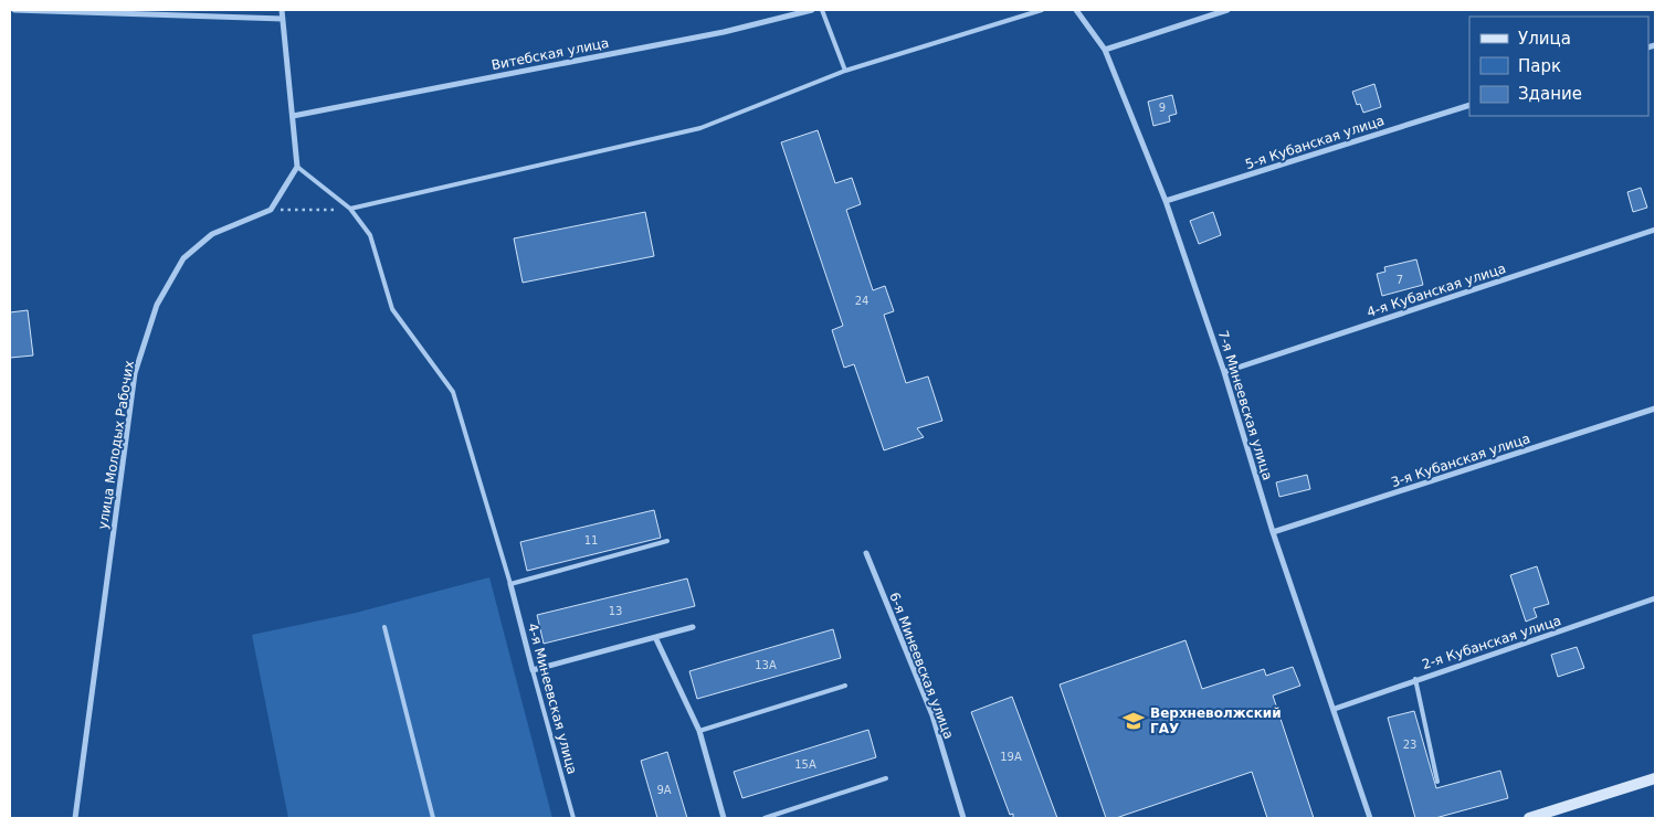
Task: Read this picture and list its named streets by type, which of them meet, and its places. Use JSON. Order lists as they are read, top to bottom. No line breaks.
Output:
{"streets":{"street":["Витебская улица","5-я Кубанская улица","4-я Кубанская улица","7-я Минеевская улица","улица Молодых Рабочих","3-я Кубанская улица","2-я Кубанская улица","6-я Минеевская улица","4-я Минеевская улица"]},"crossings":[["5-я Кубанская улица","7-я Минеевская улица"],["4-я Кубанская улица","7-я Минеевская улица"],["7-я Минеевская улица","3-я Кубанская улица"],["7-я Минеевская улица","2-я Кубанская улица"]],"places":{"school or university":["Верхневолжский ГАУ"]},"house_numbers":["9","7","24","11","13","13А","23","19А","15А","9А"],"legend":["Улица","Парк","Здание"]}
